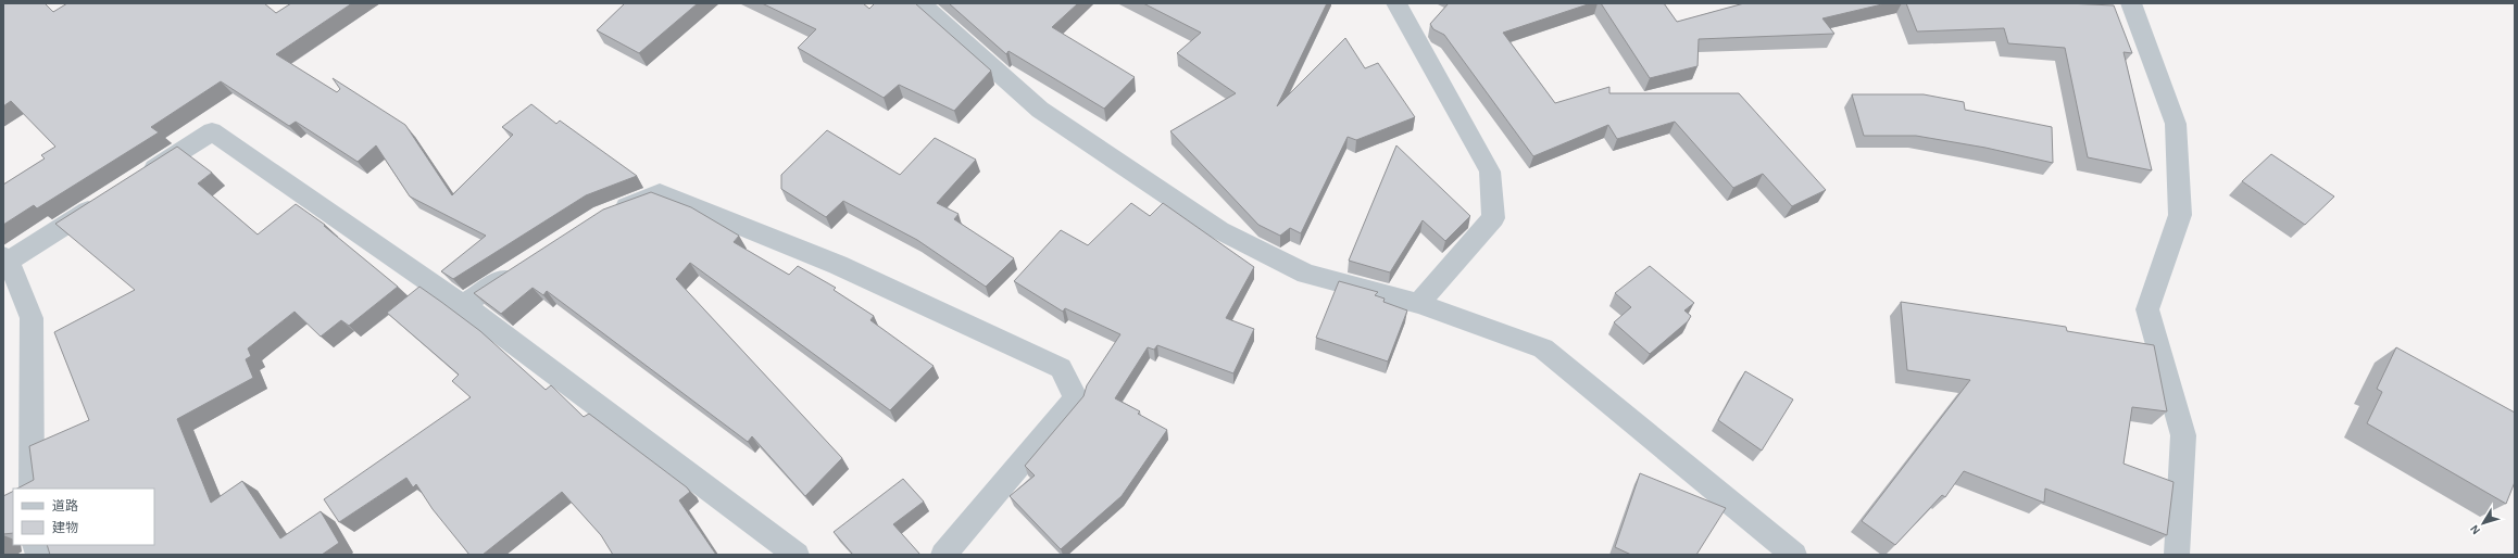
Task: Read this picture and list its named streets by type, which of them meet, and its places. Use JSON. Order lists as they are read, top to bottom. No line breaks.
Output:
{"legend":["道路","建物"],"north":"bottom left"}
